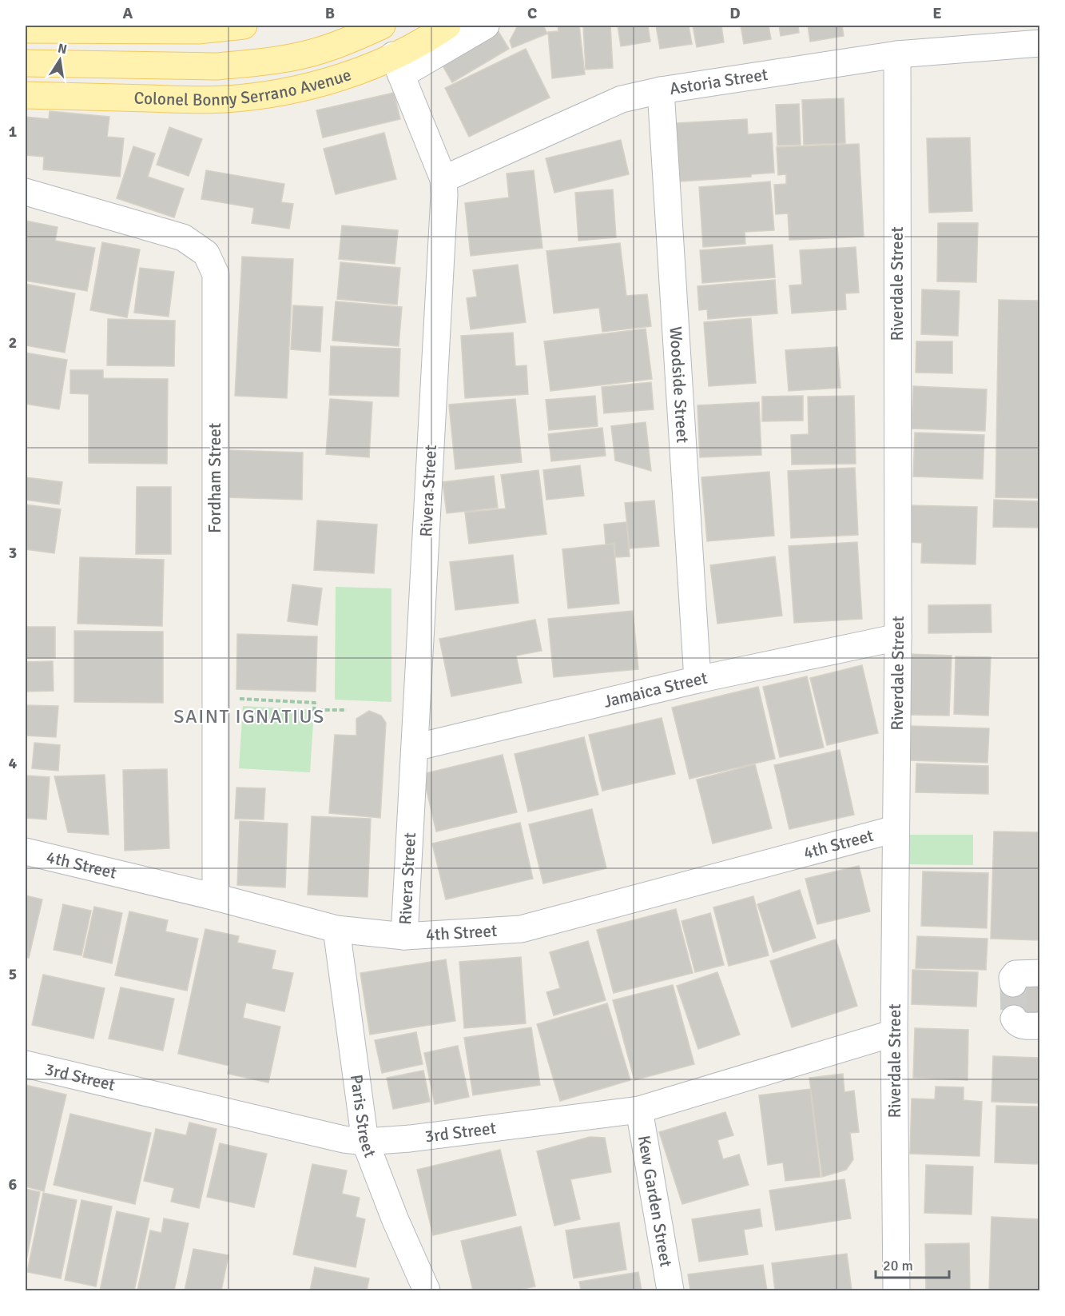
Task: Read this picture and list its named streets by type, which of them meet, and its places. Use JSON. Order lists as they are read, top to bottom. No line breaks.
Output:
{"streets":{"main road":["Colonel Bonny Serrano Avenue"],"street":["Astoria Street","Riverdale Street","Woodside Street","Fordham Street","Rivera Street","Jamaica Street","4th Street","3rd Street","Paris Street","Kew Garden Street"]},"crossings":[["Astoria Street","Riverdale Street"],["Astoria Street","Woodside Street"],["Astoria Street","Rivera Street"],["Colonel Bonny Serrano Avenue","Rivera Street"],["Riverdale Street","Jamaica Street"],["Riverdale Street","4th Street"],["Riverdale Street","3rd Street"],["Woodside Street","Jamaica Street"],["Fordham Street","4th Street"],["Rivera Street","Jamaica Street"],["Rivera Street","4th Street"],["4th Street","Paris Street"],["3rd Street","Paris Street"],["3rd Street","Kew Garden Street"]],"districts":["SAINT IGNATIUS"],"scale_bar":"20 m","north":"top","grid":{"columns":["A","B","C","D","E"],"rows":["1","2","3","4","5","6"]}}
